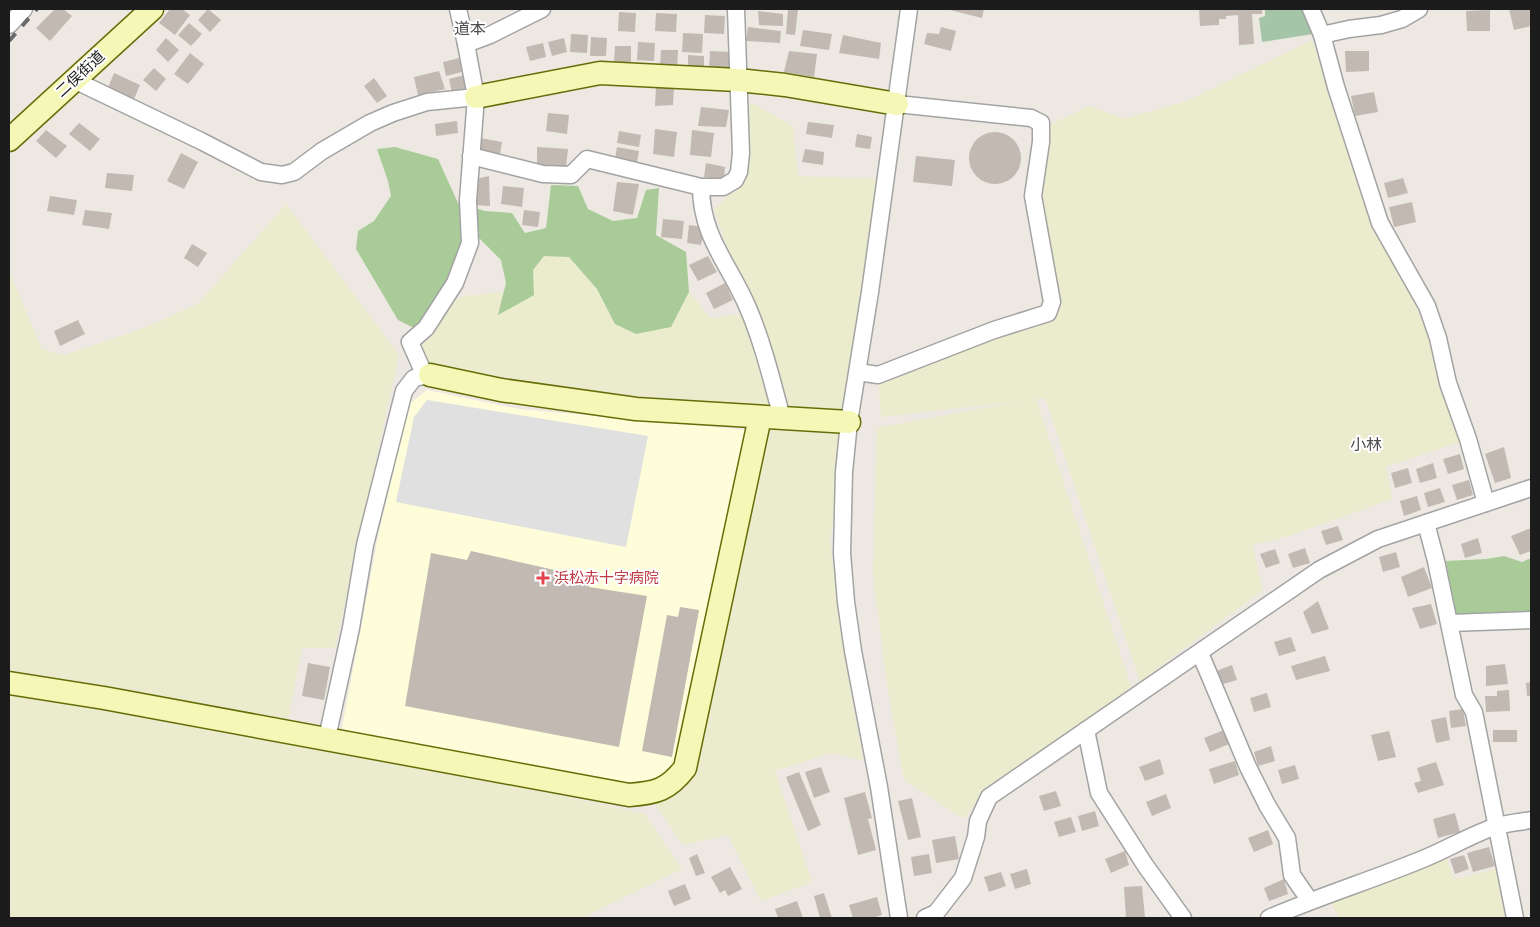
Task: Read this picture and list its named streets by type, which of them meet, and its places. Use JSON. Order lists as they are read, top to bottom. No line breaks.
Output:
{"streets":{"street":["二俣街道"]},"districts":["道本","小林"],"places":{"health":["浜松赤十字病院"]}}
